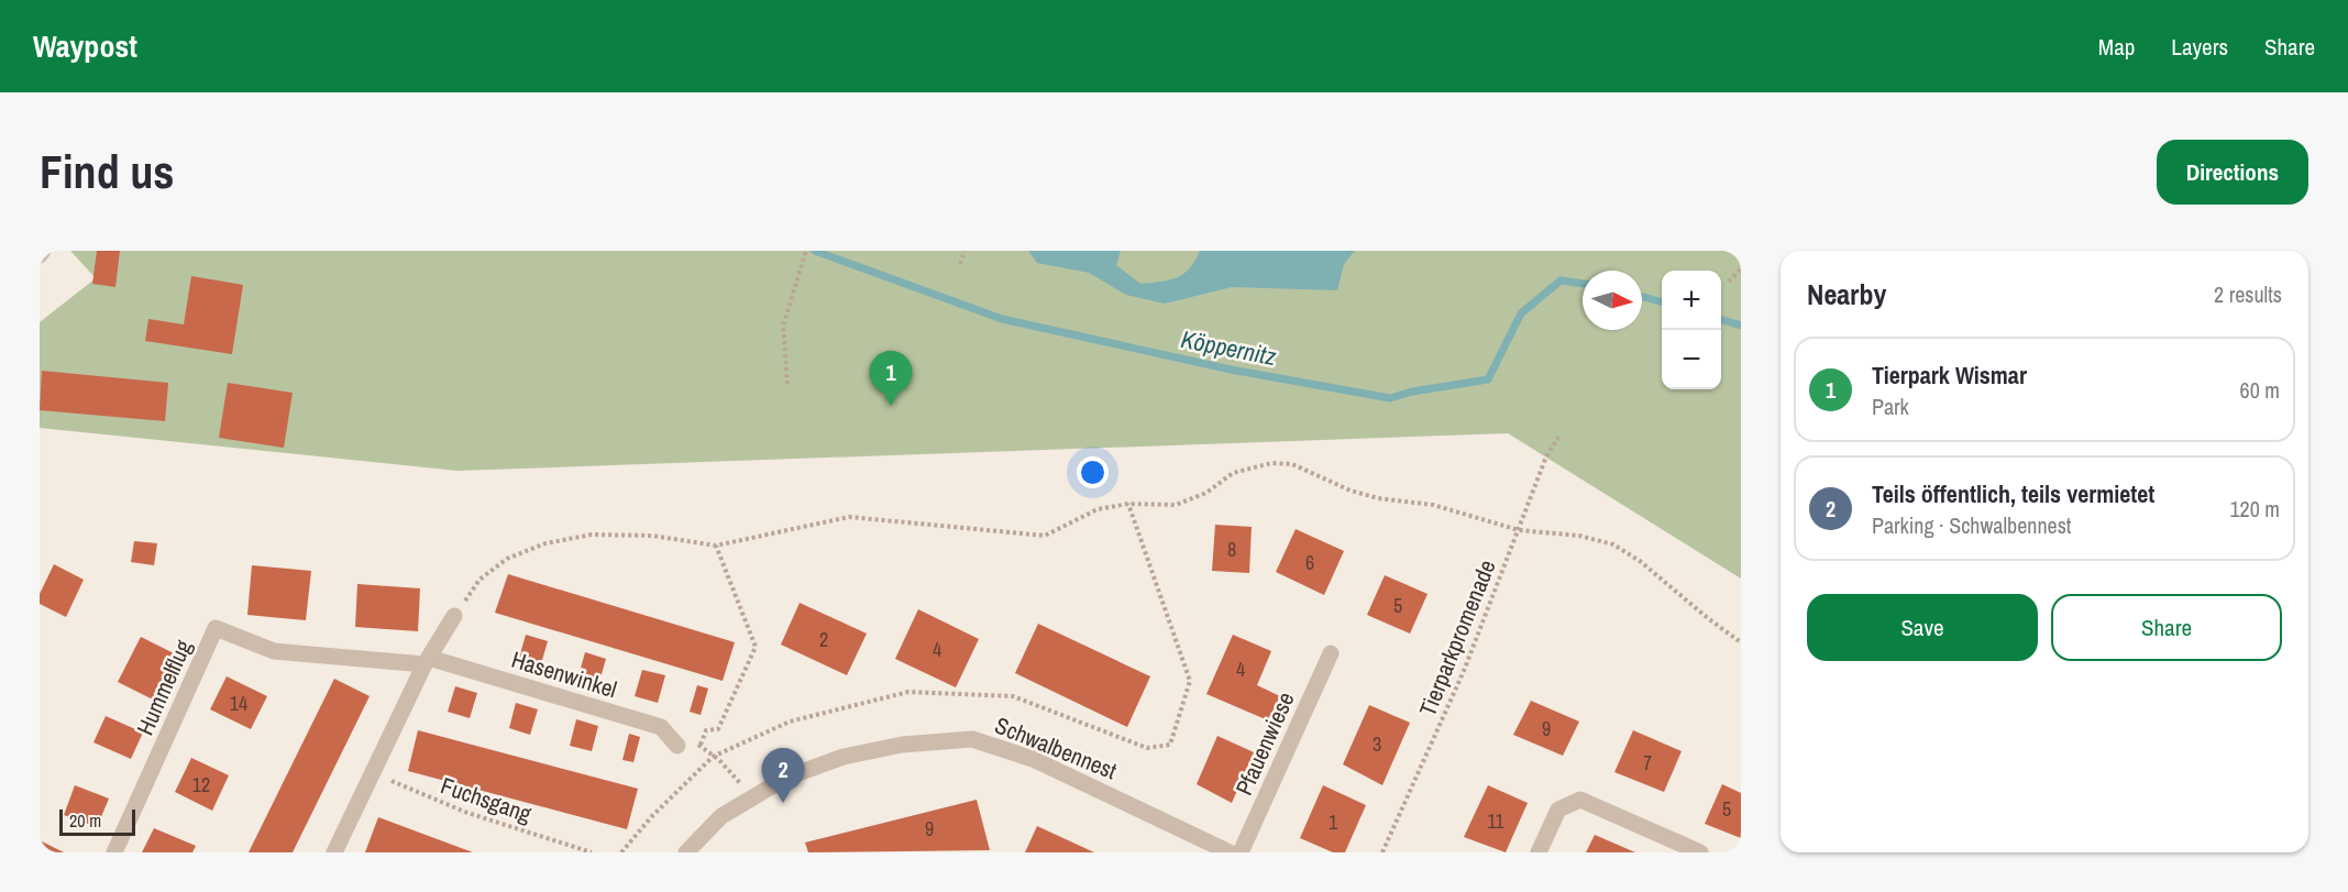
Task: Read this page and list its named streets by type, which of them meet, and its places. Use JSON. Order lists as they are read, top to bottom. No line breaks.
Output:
{"streets":{"street":["Hasenwinkel","Hummelflug","Pfauenwiese","Schwalbennest"],"path":["Tierparkpromenade","Fuchsgang"]},"crossings":[["Hasenwinkel","Hummelflug"]],"water":["Köppernitz"],"house_numbers":["8","6","5","2","4","4","14","9","3","7","12","5","11","1","9"],"scale_bar":"20 m","north":"right","page":{"header":"Waypost","nav":["Map","Layers","Share"],"buttons":["Directions",["Save","Share"]],"title":"Find us","heading":["Nearby","2 results"],"map_buttons":["+","−"],"list":[{"mark":"1","name":"Tierpark Wismar","note":"Park","value":"60 m"},{"mark":"2","name":"Teils öffentlich, teils vermietet","note":"Parking · Schwalbennest","value":"120 m"}],"pins":["1","2"],"scale":"20 m"}}
